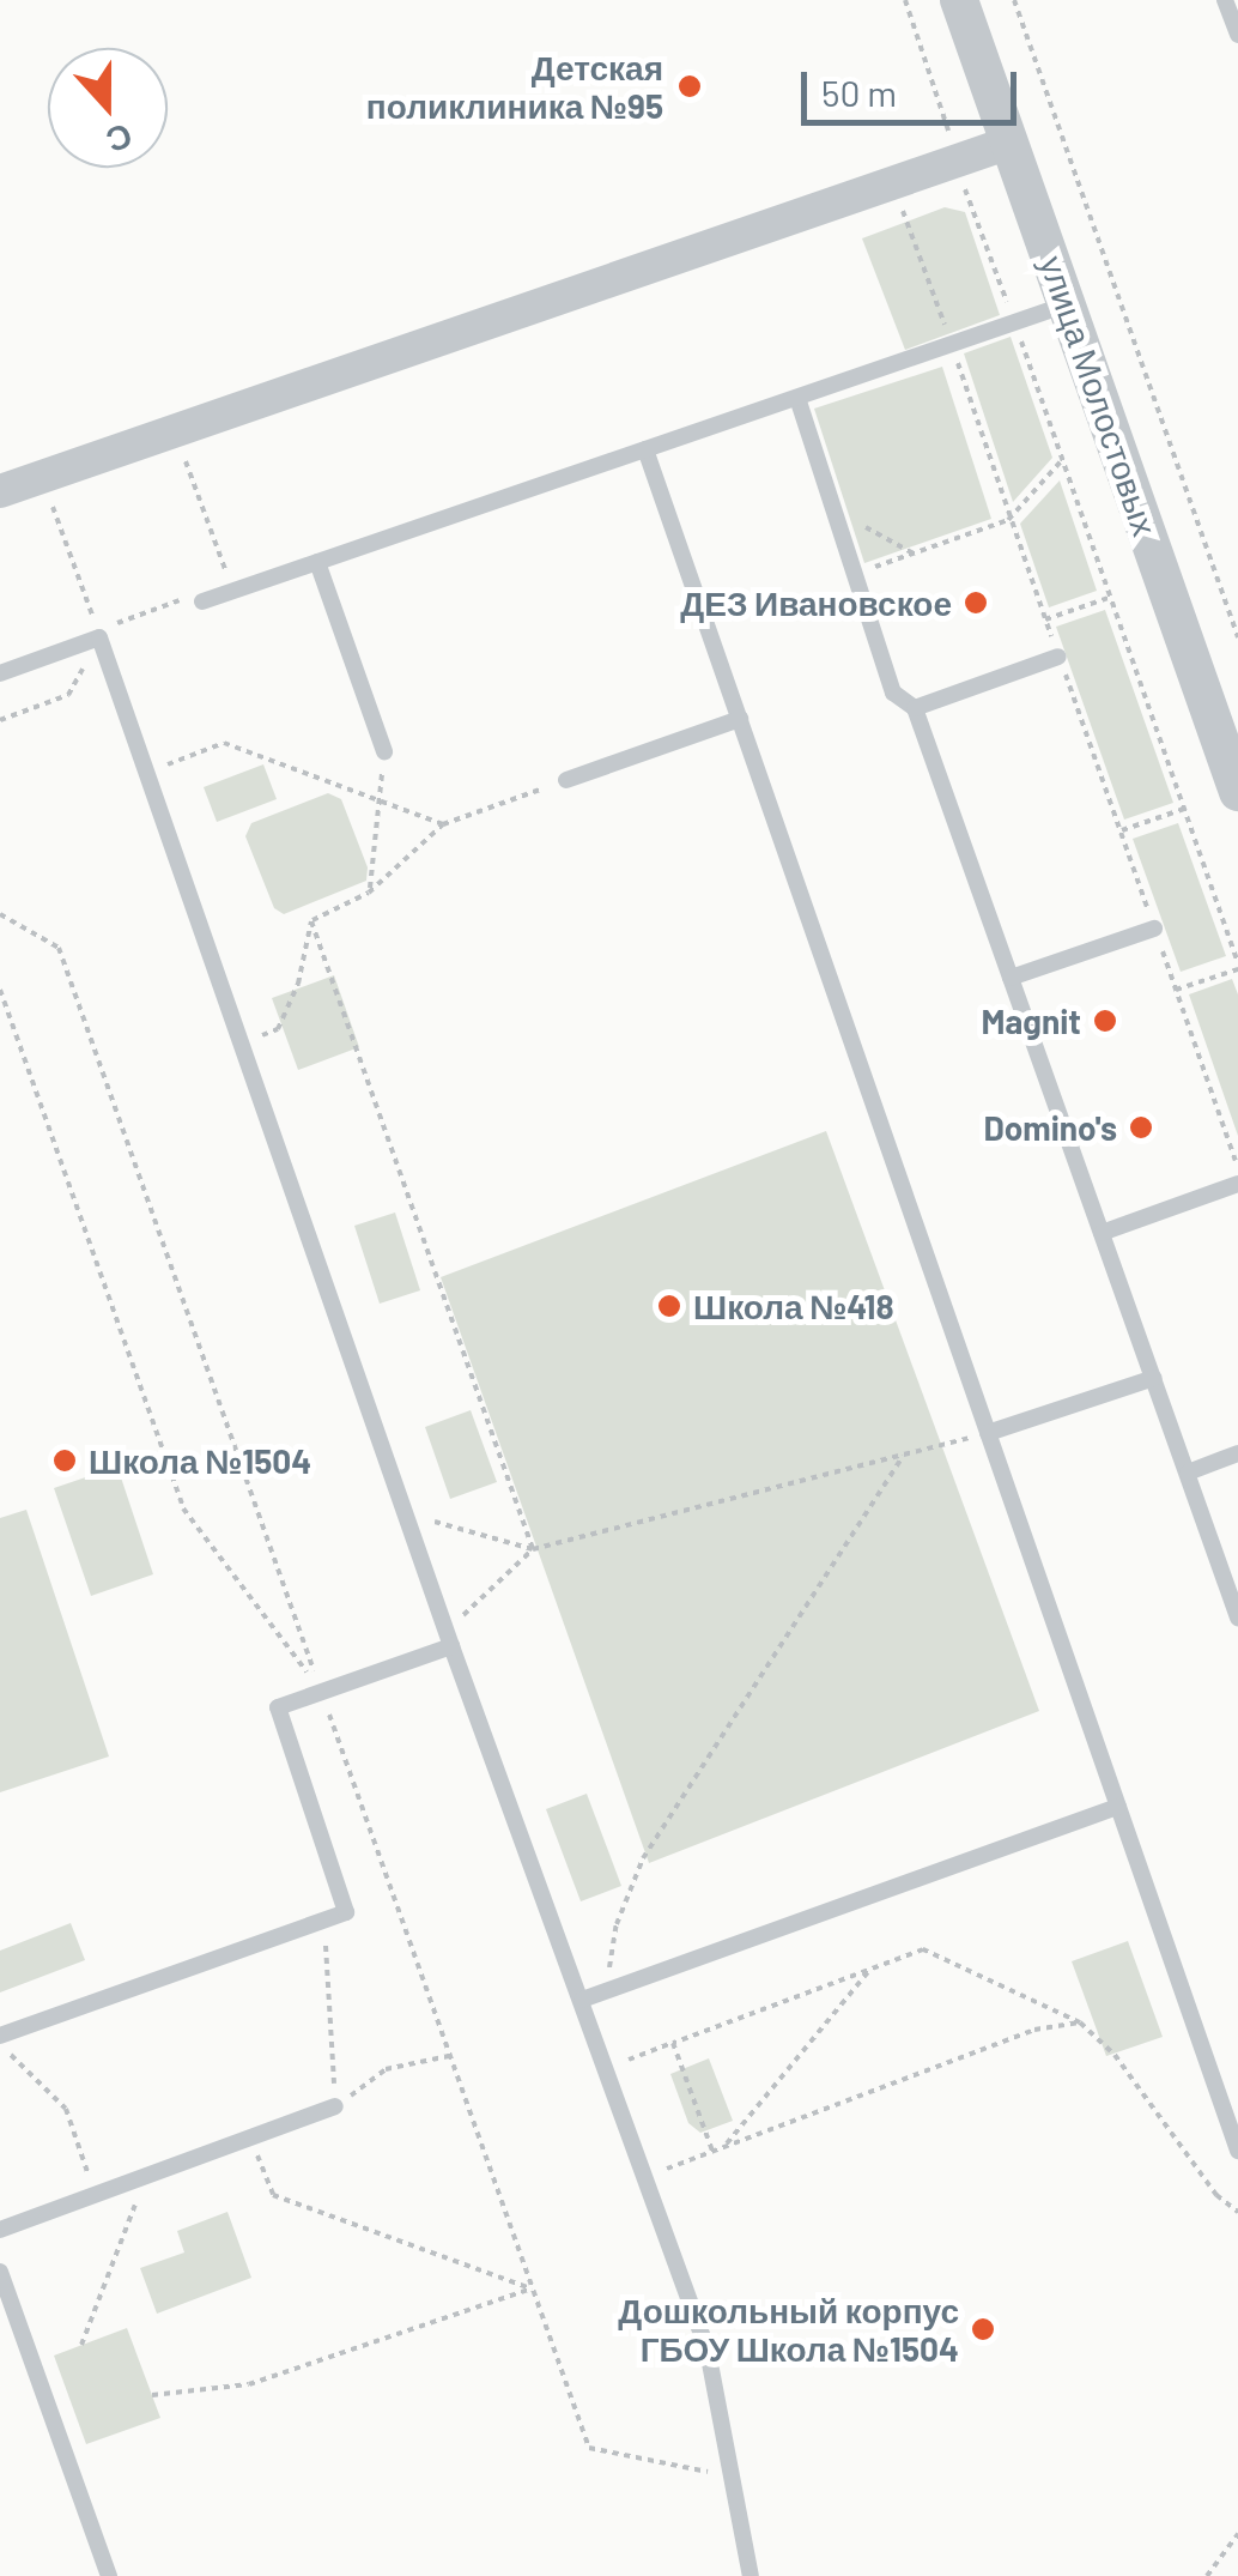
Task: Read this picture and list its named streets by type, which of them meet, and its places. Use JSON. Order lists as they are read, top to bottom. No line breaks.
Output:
{"streets":{"street":["улица Молостовых"]},"places":["Детская поликлиника №95","ДЕЗ Ивановское","Magnit","Domino's","Школа №418","Школа №1504","Дошкольный корпус ГБОУ Школа №1504"],"scale_bar":"50 m","north":"bottom"}
